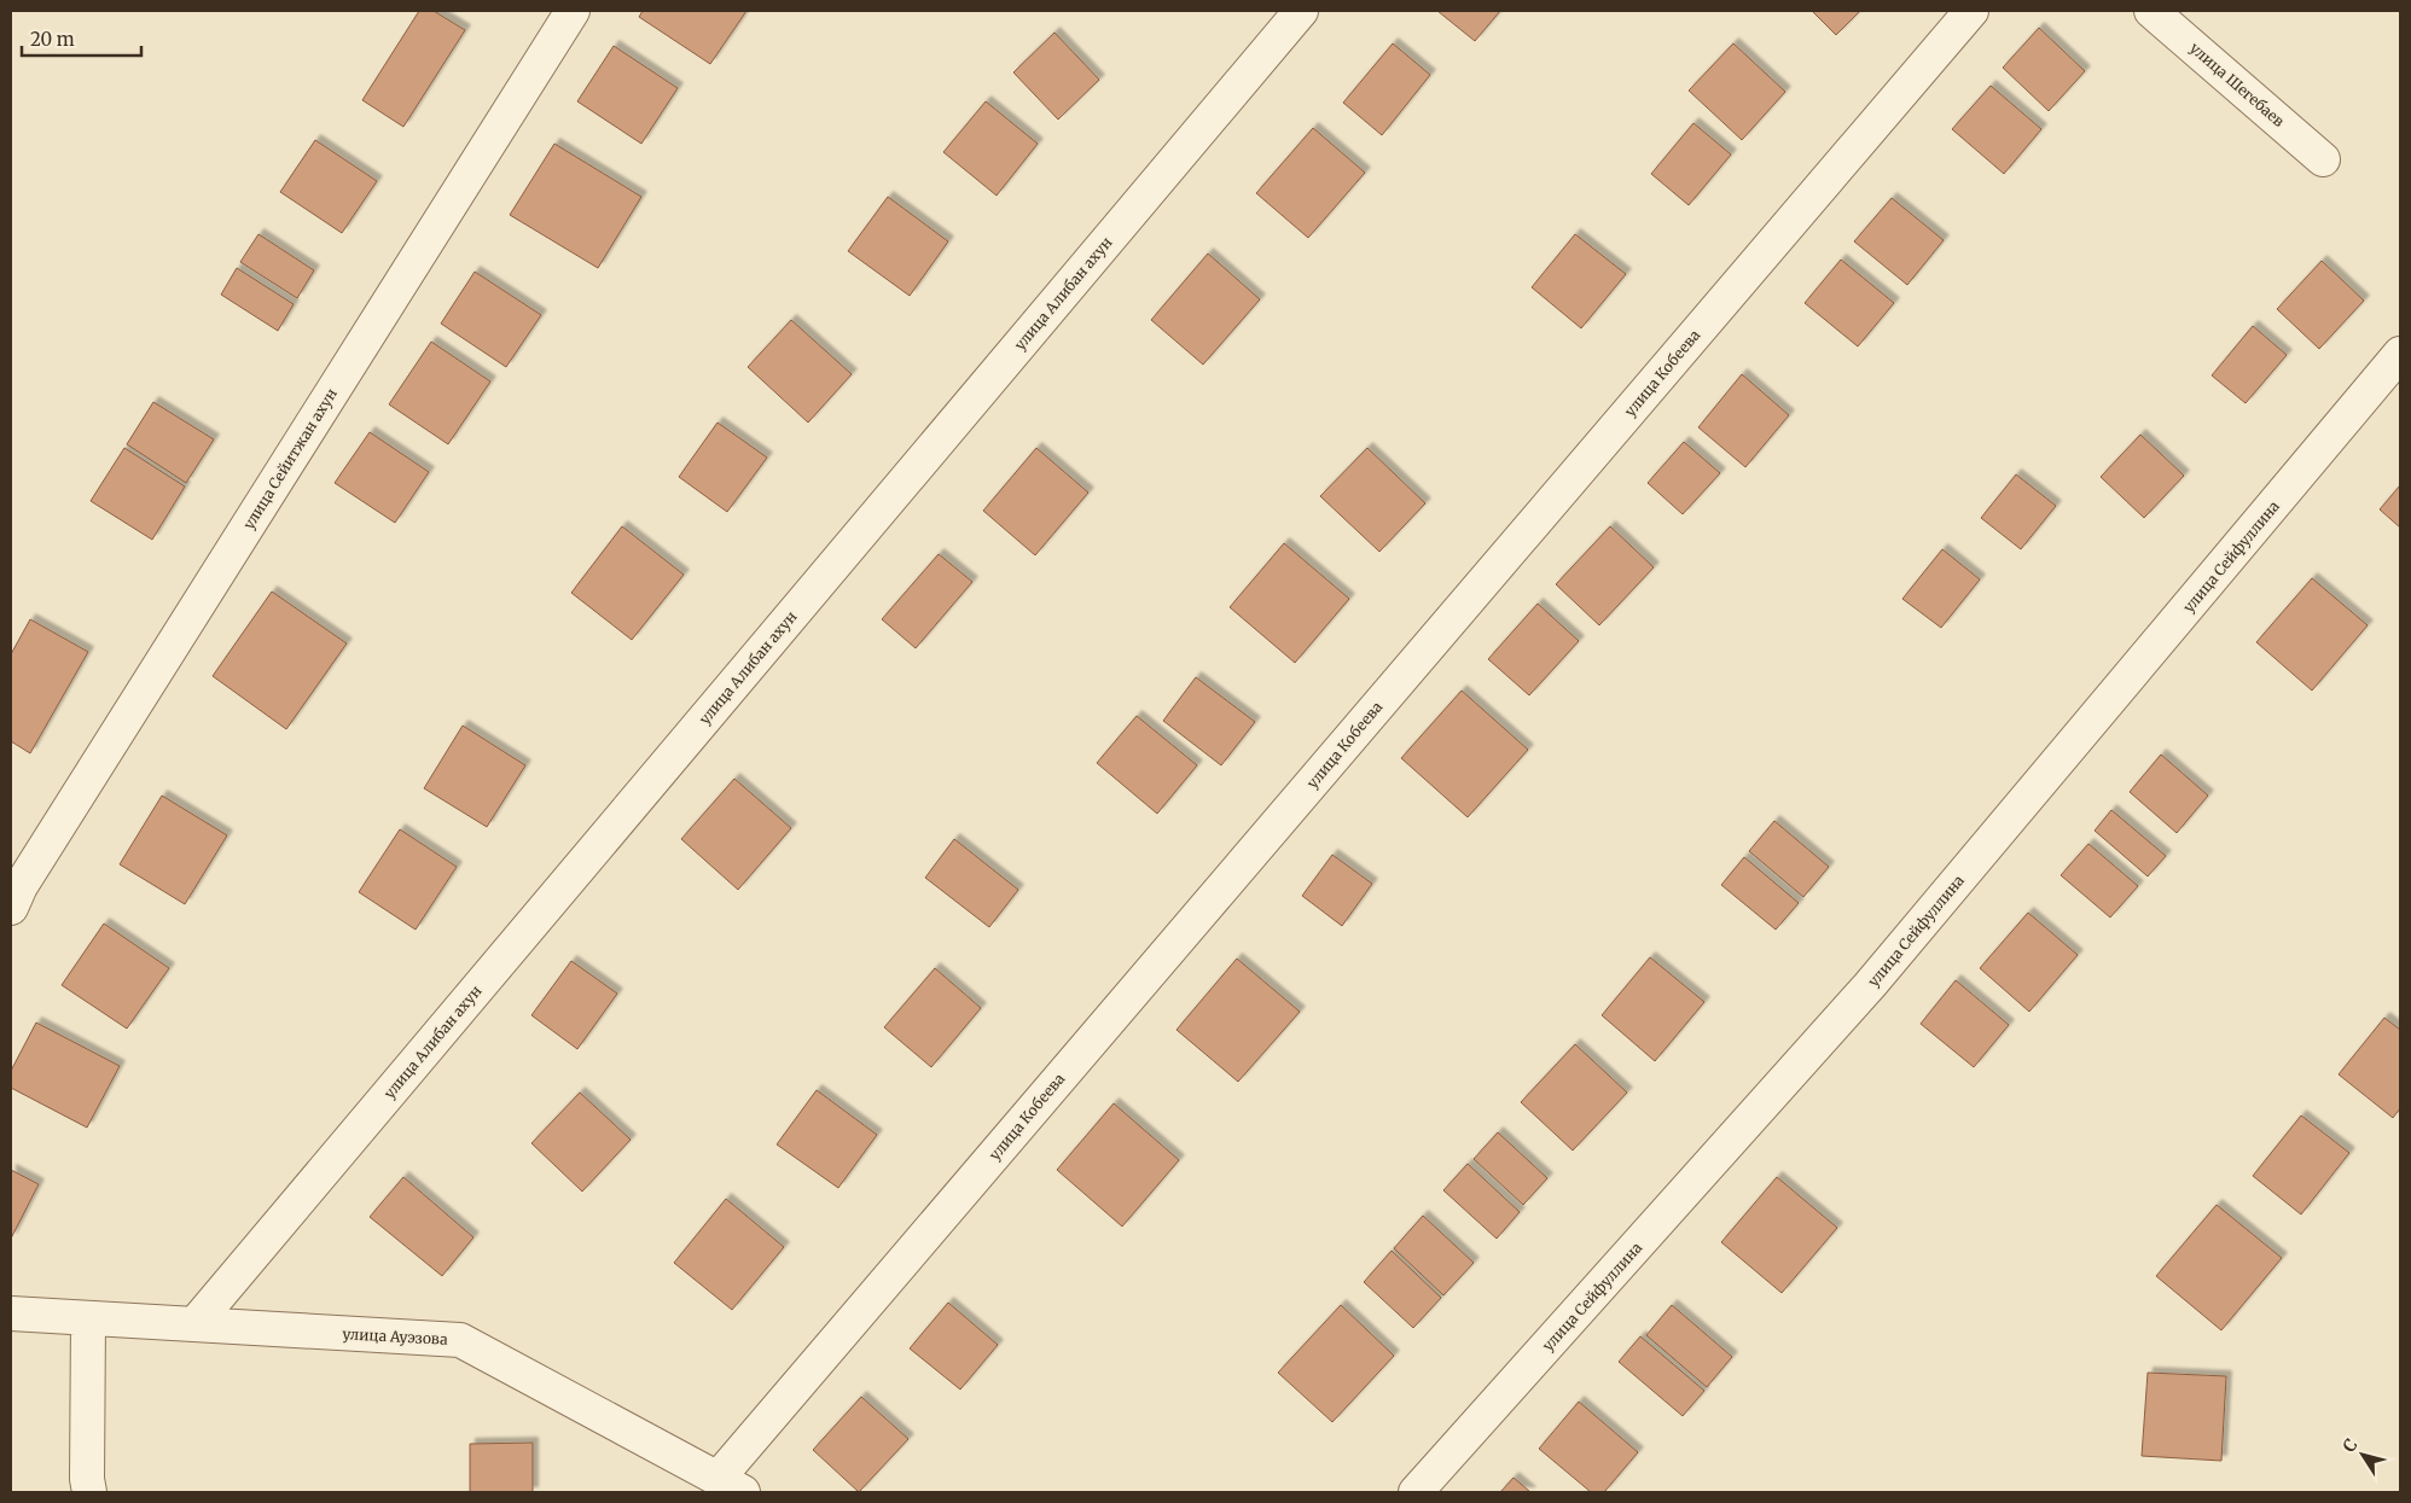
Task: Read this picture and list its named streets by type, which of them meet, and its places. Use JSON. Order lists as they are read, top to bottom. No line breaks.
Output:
{"streets":{"street":["улица Шегебаев","улица Алибан ахун","улица Кобеева","улица Сейитжан ахун","улица Сейфуллина","улица Ауэзова"]},"crossings":[["улица Алибан ахун","улица Ауэзова"],["улица Кобеева","улица Ауэзова"]],"scale_bar":"20 m","north":"top left"}
